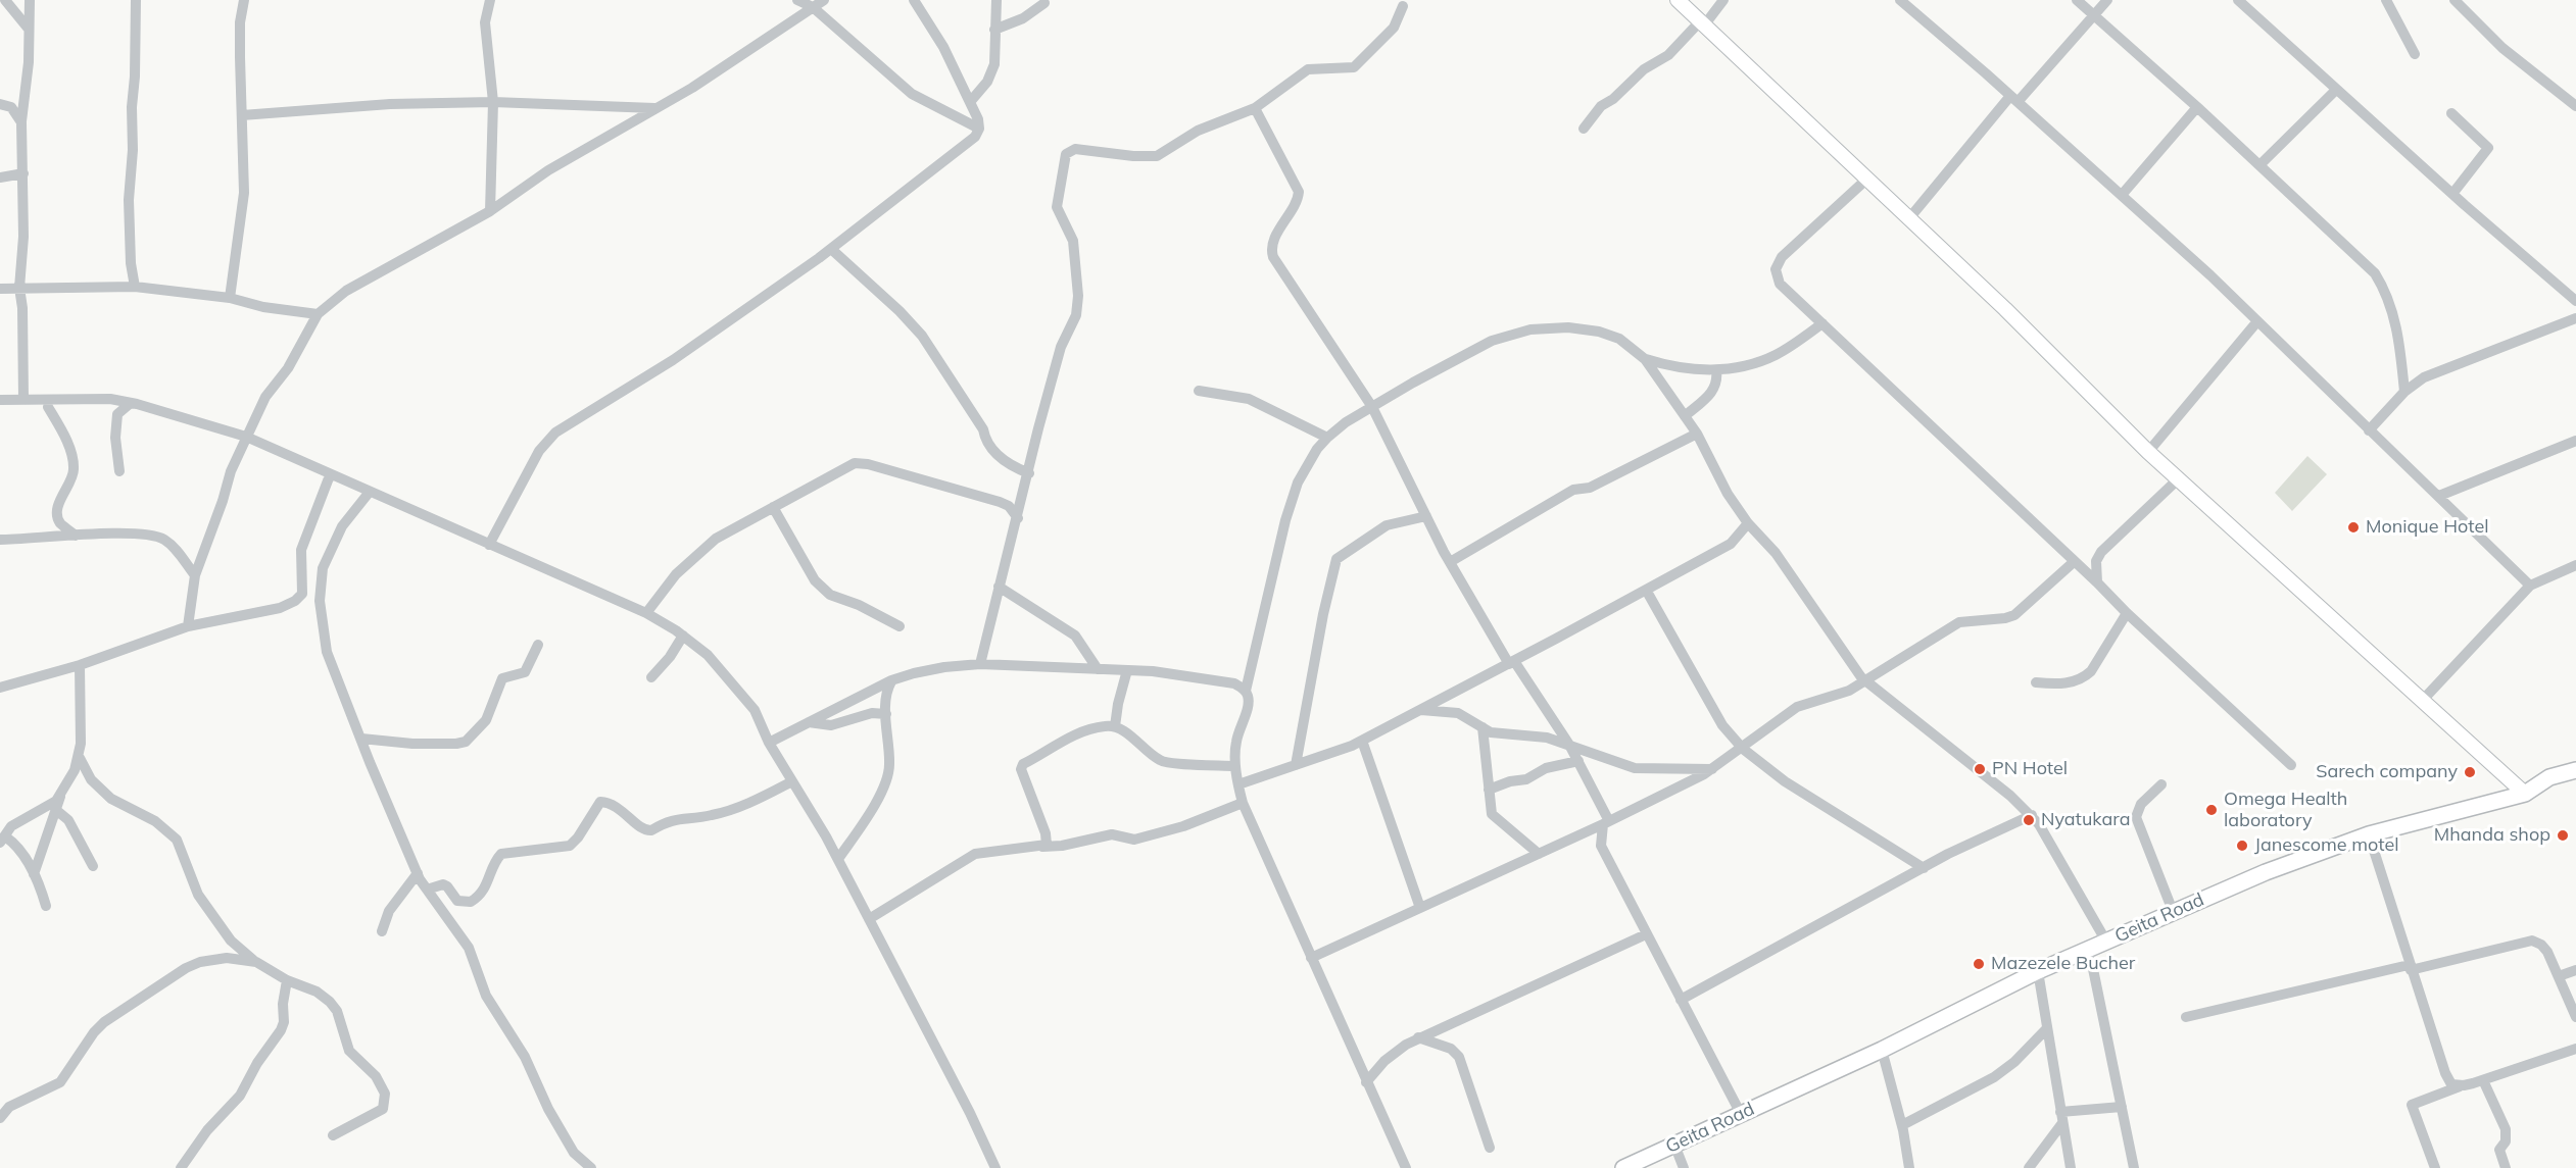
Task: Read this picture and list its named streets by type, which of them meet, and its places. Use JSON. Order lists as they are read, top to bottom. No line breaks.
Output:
{"streets":{"highway":["Geita Road"]},"places":["Monique Hotel","PN Hotel","Sarech company","Omega Health laboratory","Nyatukara","Mhanda shop","Janescome motel","Mazezele Bucher"]}
